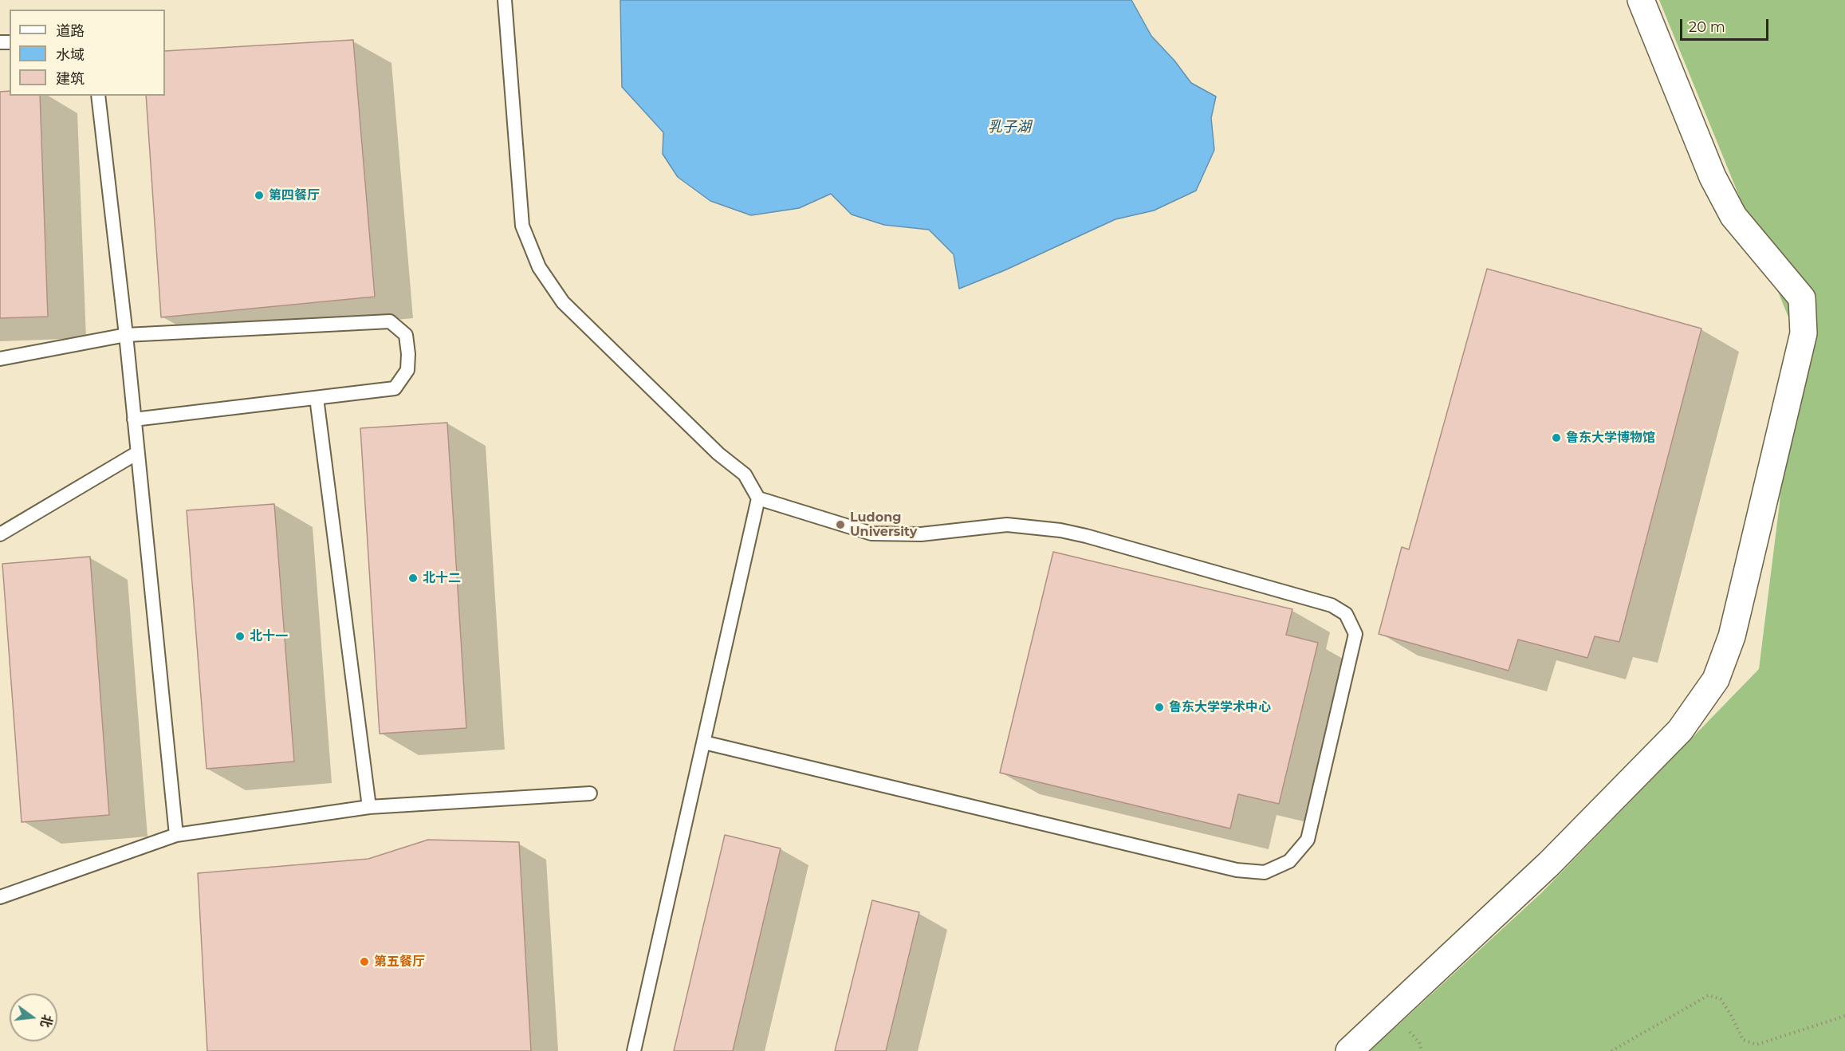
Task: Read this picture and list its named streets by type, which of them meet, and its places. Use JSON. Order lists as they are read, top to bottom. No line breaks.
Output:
{"water":["乳子湖"],"places":["第四餐厅","鲁东大学博物馆","Ludong University","北十二","北十一","鲁东大学学术中心","第五餐厅"],"legend":["道路","水域","建筑"],"scale_bar":"20 m","north":"right"}
